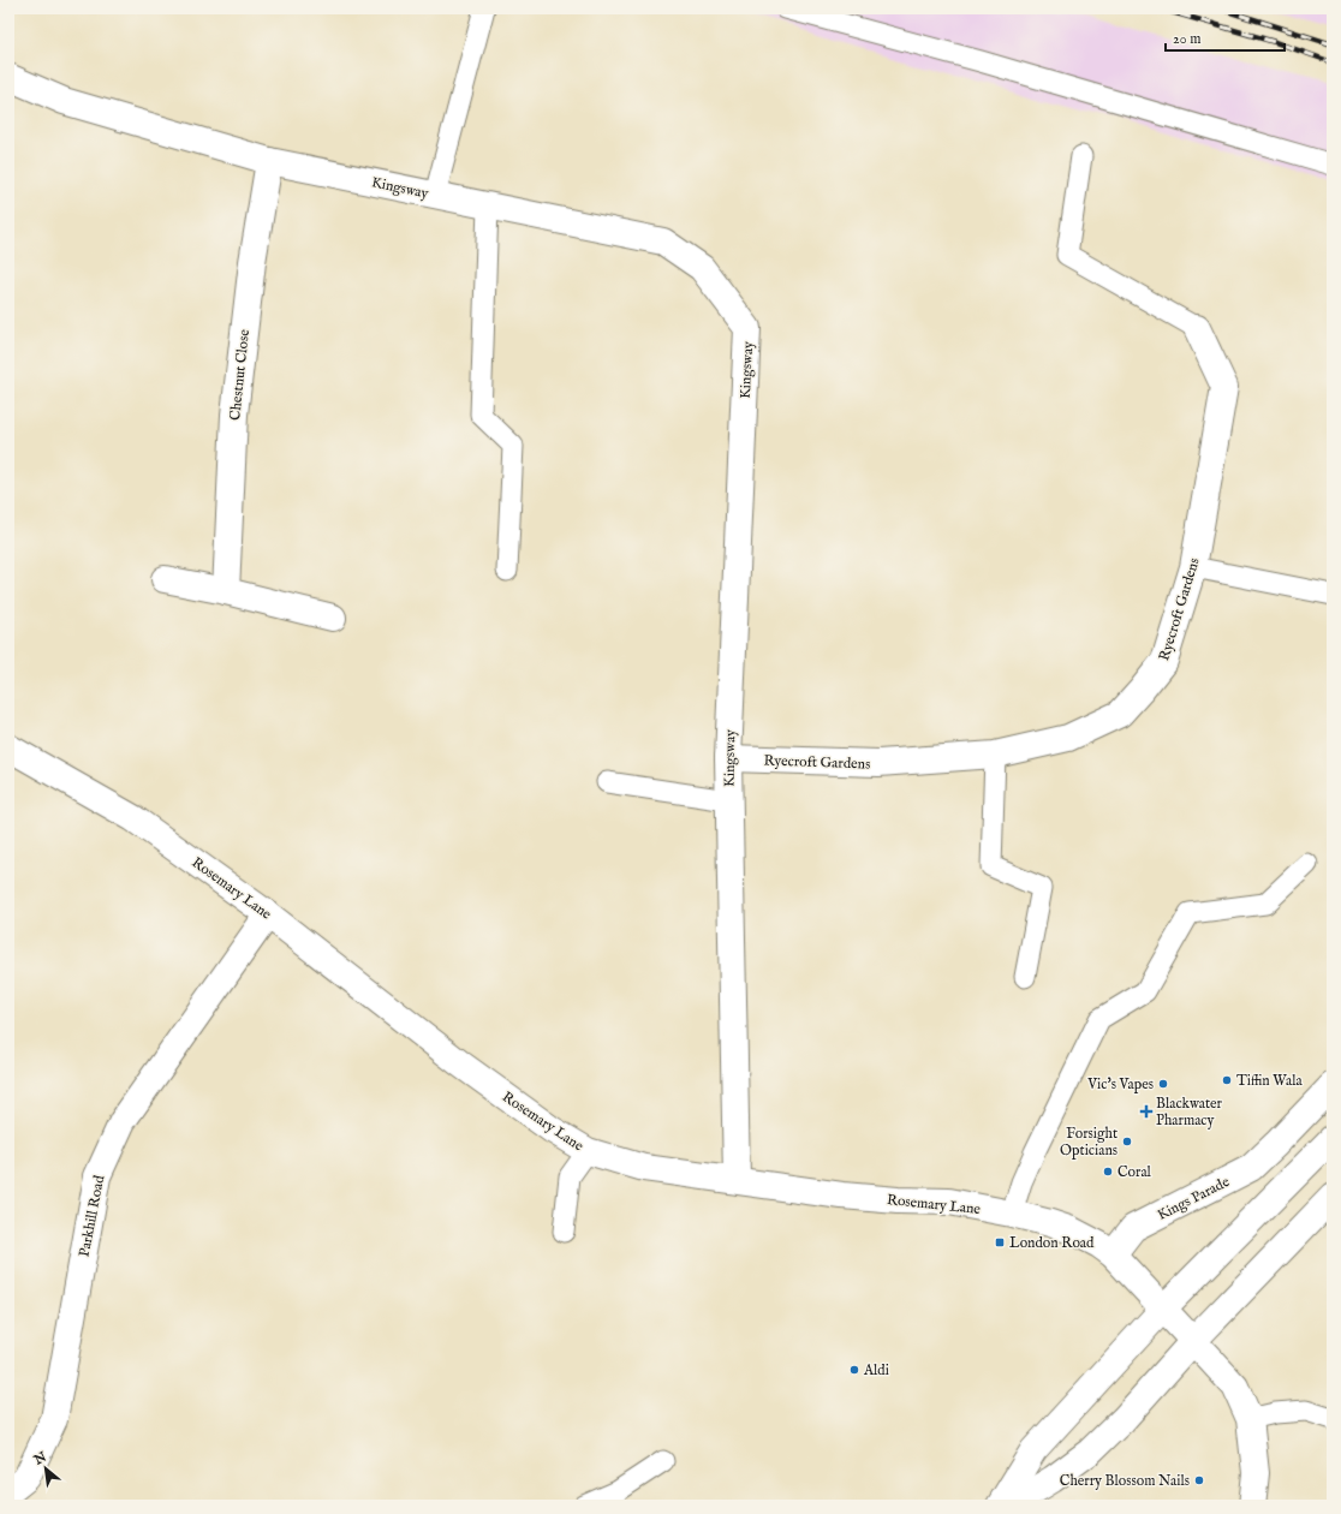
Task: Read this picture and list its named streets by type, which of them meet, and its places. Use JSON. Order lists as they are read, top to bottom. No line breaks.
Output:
{"streets":{"street":["Kingsway","Chestnut Close","Ryecroft Gardens","Rosemary Lane","Kings Parade","Parkhill Road"]},"crossings":[["Kingsway","Chestnut Close"],["Kingsway","Ryecroft Gardens"],["Kingsway","Rosemary Lane"],["Rosemary Lane","Kings Parade"],["Rosemary Lane","Parkhill Road"]],"places":{"other":["Tiffin Wala","Vic's Vapes","Forsight Opticians","Coral","Aldi","Cherry Blossom Nails"],"health":["Blackwater Pharmacy"],"transit":["London Road"]},"scale_bar":"20 m","north":"top left"}
